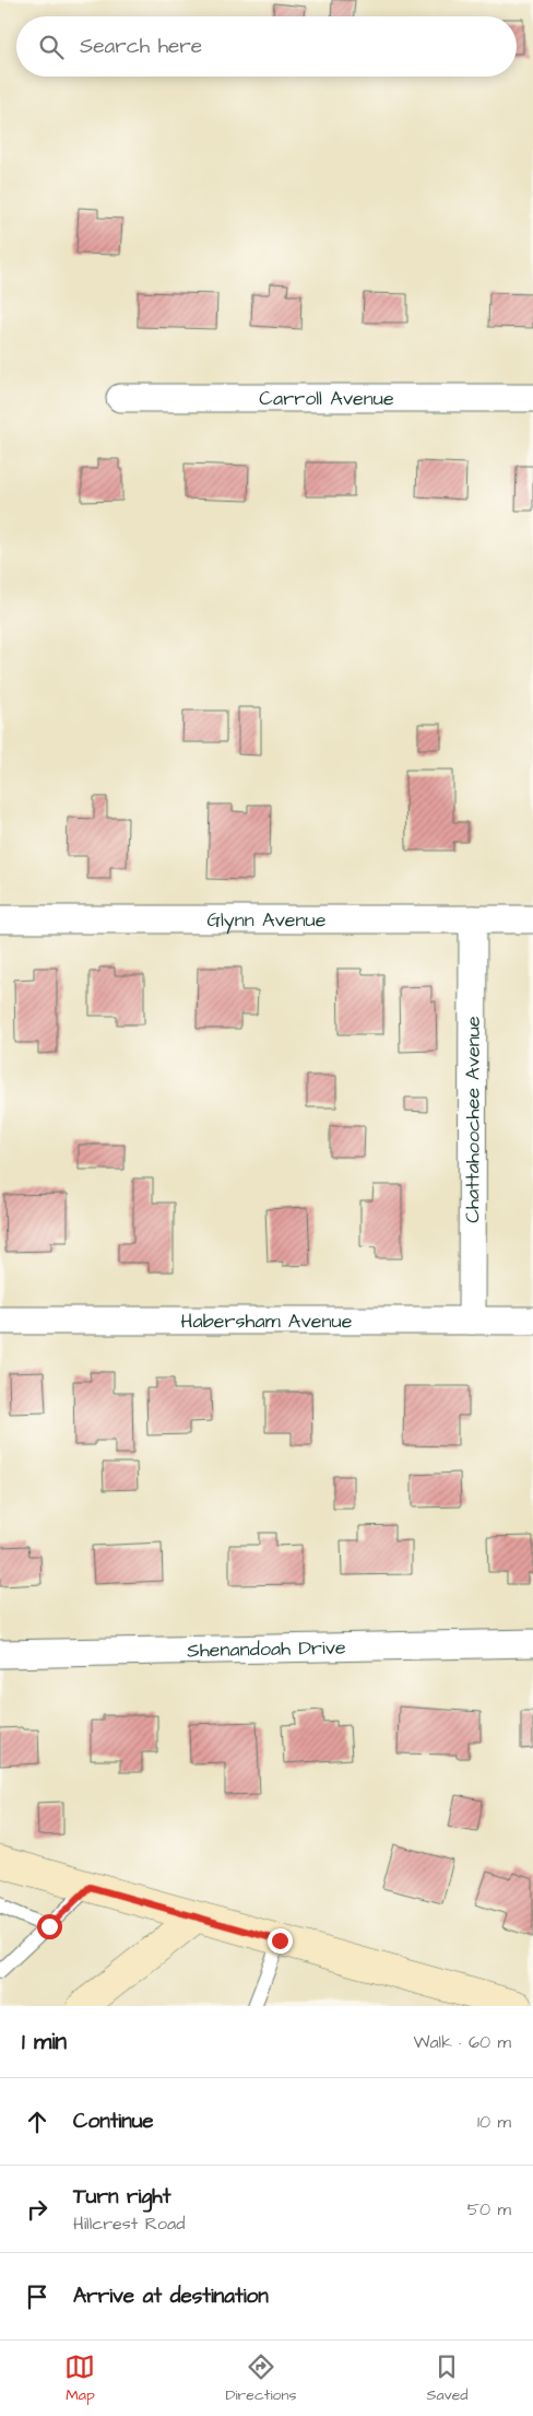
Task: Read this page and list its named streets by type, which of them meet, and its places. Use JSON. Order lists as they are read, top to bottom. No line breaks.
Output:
{"streets":{"street":["Carroll Avenue","Glynn Avenue","Chattahoochee Avenue","Habersham Avenue","Shenandoah Drive"]},"crossings":[["Glynn Avenue","Chattahoochee Avenue"],["Chattahoochee Avenue","Habersham Avenue"]],"page":{"search":"Search here","heading":["1 min","Walk · 60 m"],"list":[["Continue","10 m"],["Turn right","Hillcrest Road","50 m"],"Arrive at destination"],"nav":["Map","Directions","Saved"]}}
